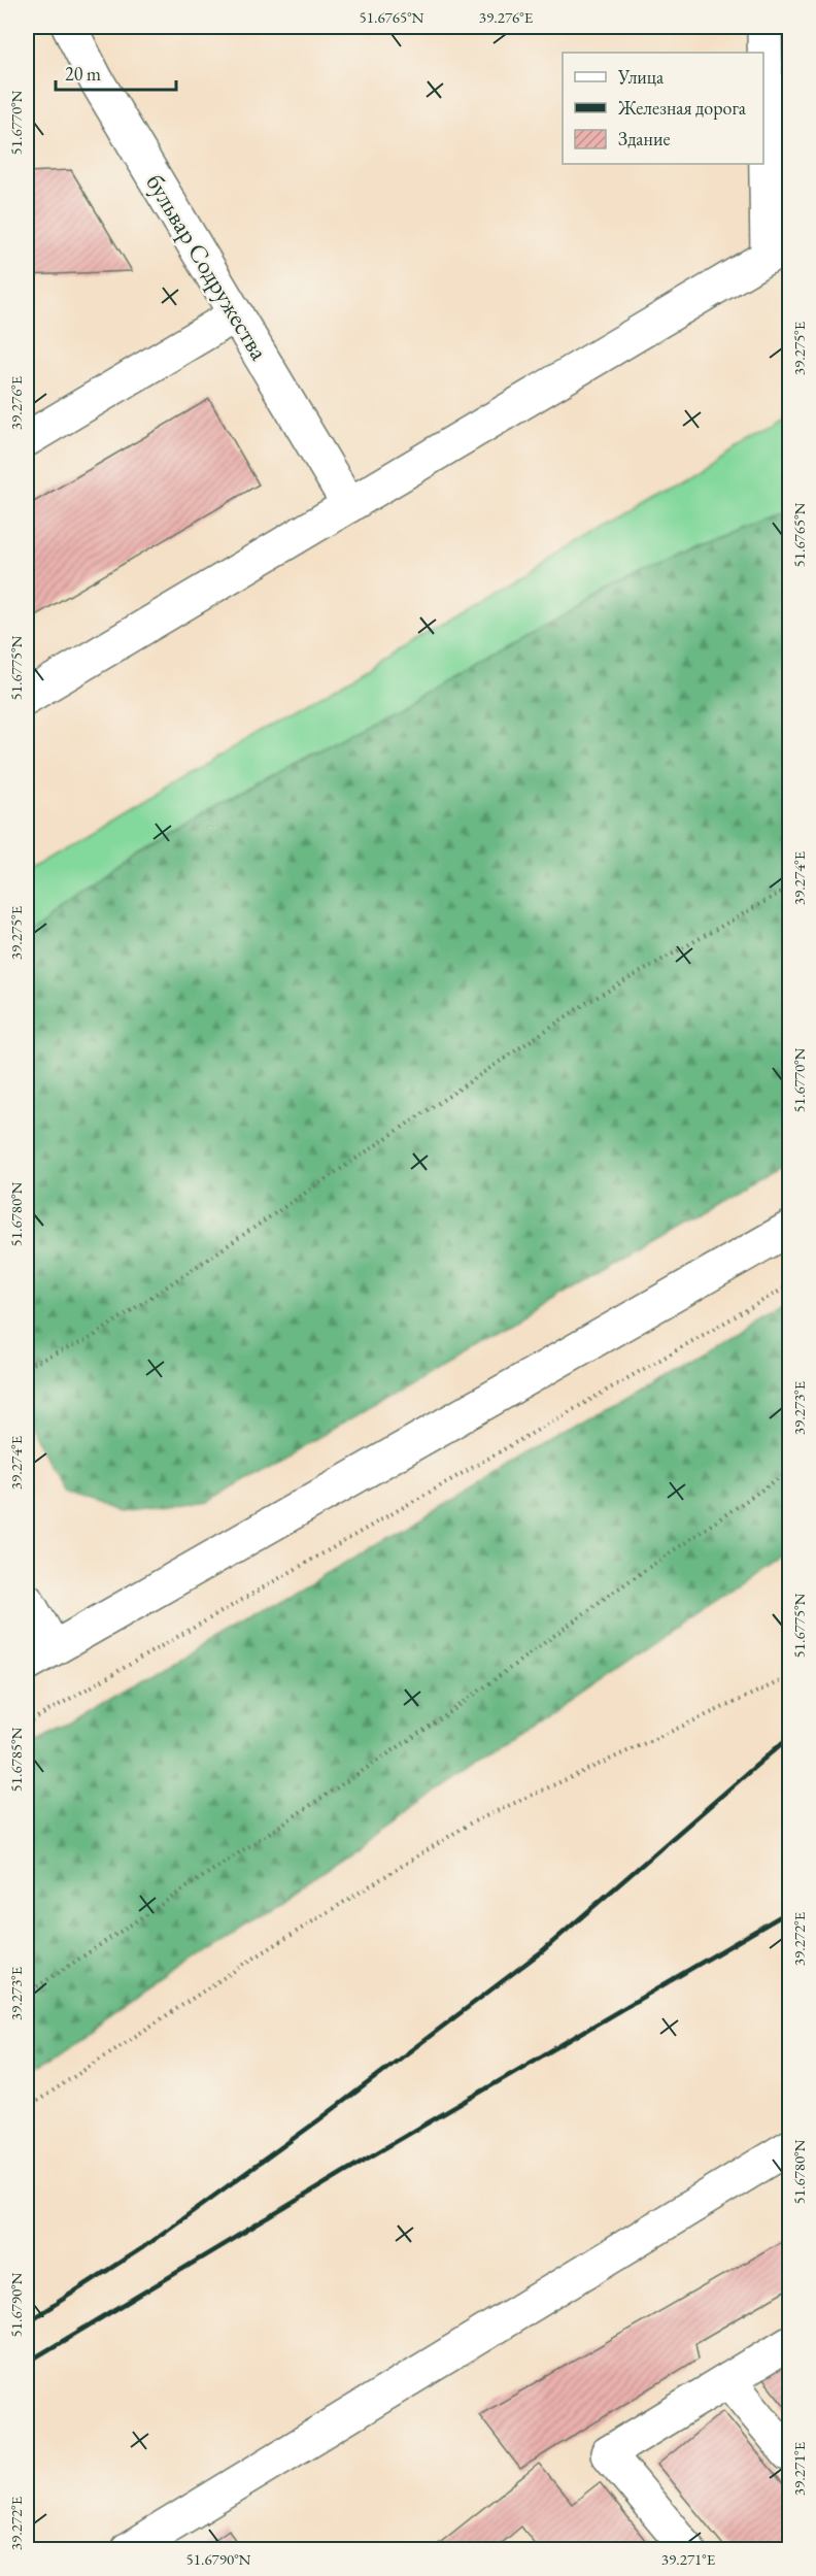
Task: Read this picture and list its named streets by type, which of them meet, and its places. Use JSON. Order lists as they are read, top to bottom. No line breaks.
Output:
{"streets":{"street":["бульвар Содружества"]},"legend":["Улица","Железная дорога","Здание"],"scale_bar":"20 m","coordinates":["51.6765°N","39.276°E","51.6770°N","39.275°E","51.6775°N","39.274°E","51.6780°N","39.273°E","51.6785°N","39.272°E","51.6790°N","39.271°E"]}
